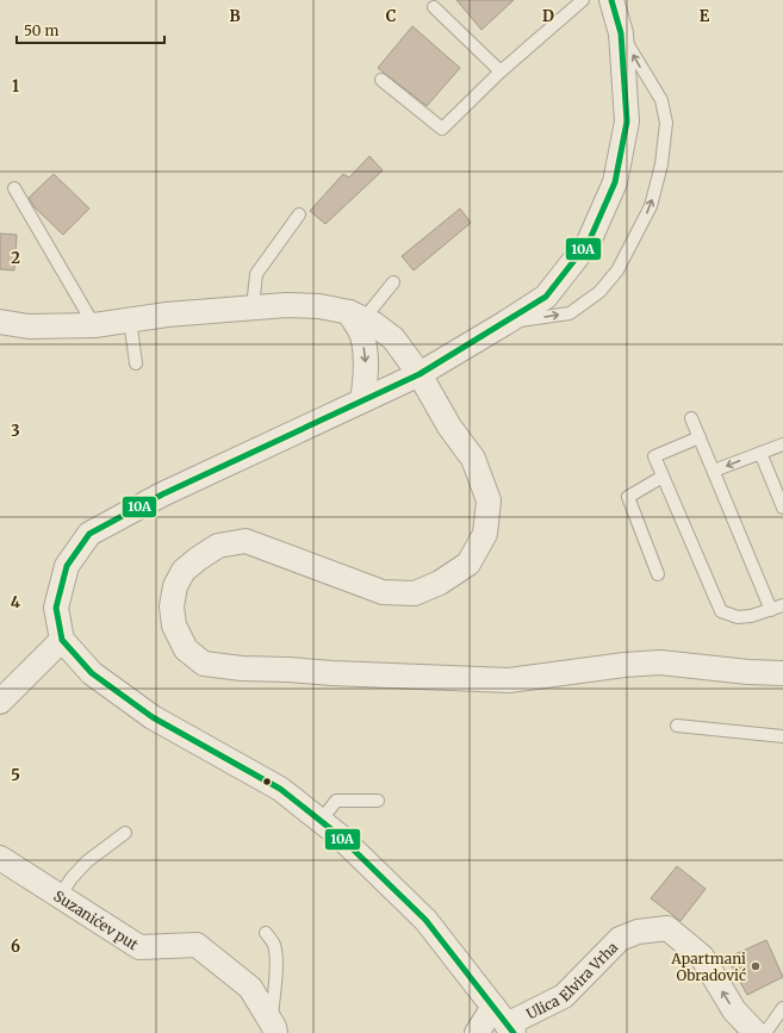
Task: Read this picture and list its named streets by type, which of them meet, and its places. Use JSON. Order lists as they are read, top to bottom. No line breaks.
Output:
{"streets":{"street":["Suzanićev put","Ulica Elvira Vrha"]},"places":["Apartmani Obradović"],"lines":["transit line 10A"],"scale_bar":"50 m","grid":{"columns":["B","C","D","E"],"rows":["1","2","3","4","5","6"]}}
